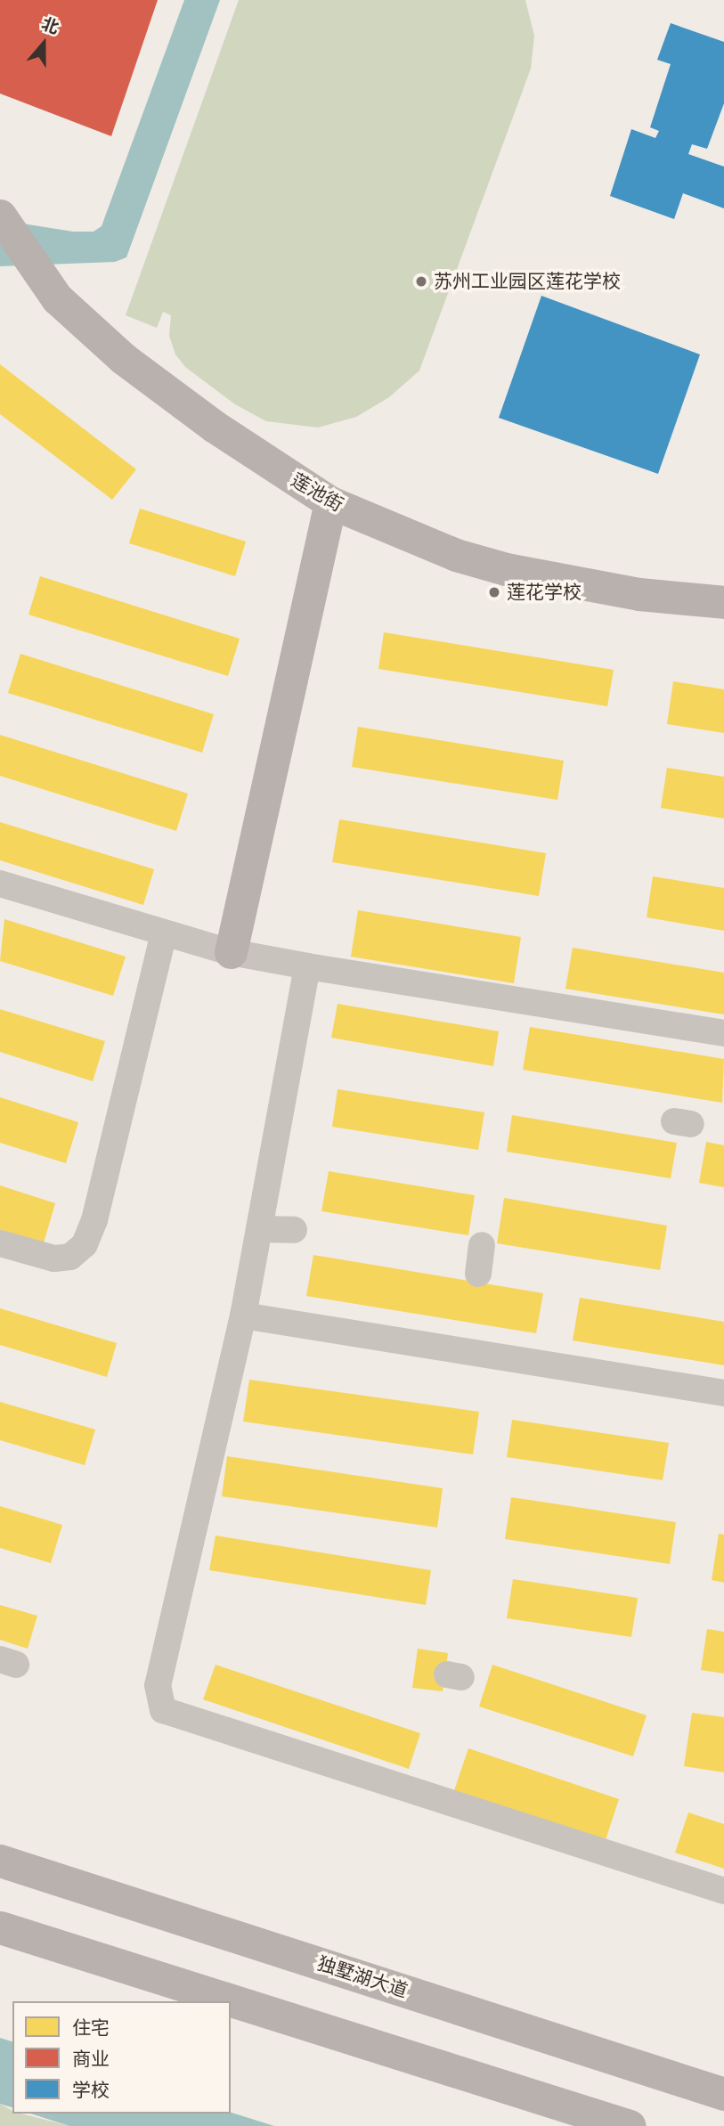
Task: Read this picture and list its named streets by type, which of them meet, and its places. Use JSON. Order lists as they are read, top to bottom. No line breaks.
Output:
{"streets":{"main road":["莲池街","独墅湖大道"]},"places":["苏州工业园区莲花学校","莲花学校"],"legend":["住宅","商业","学校"],"north":"top"}
